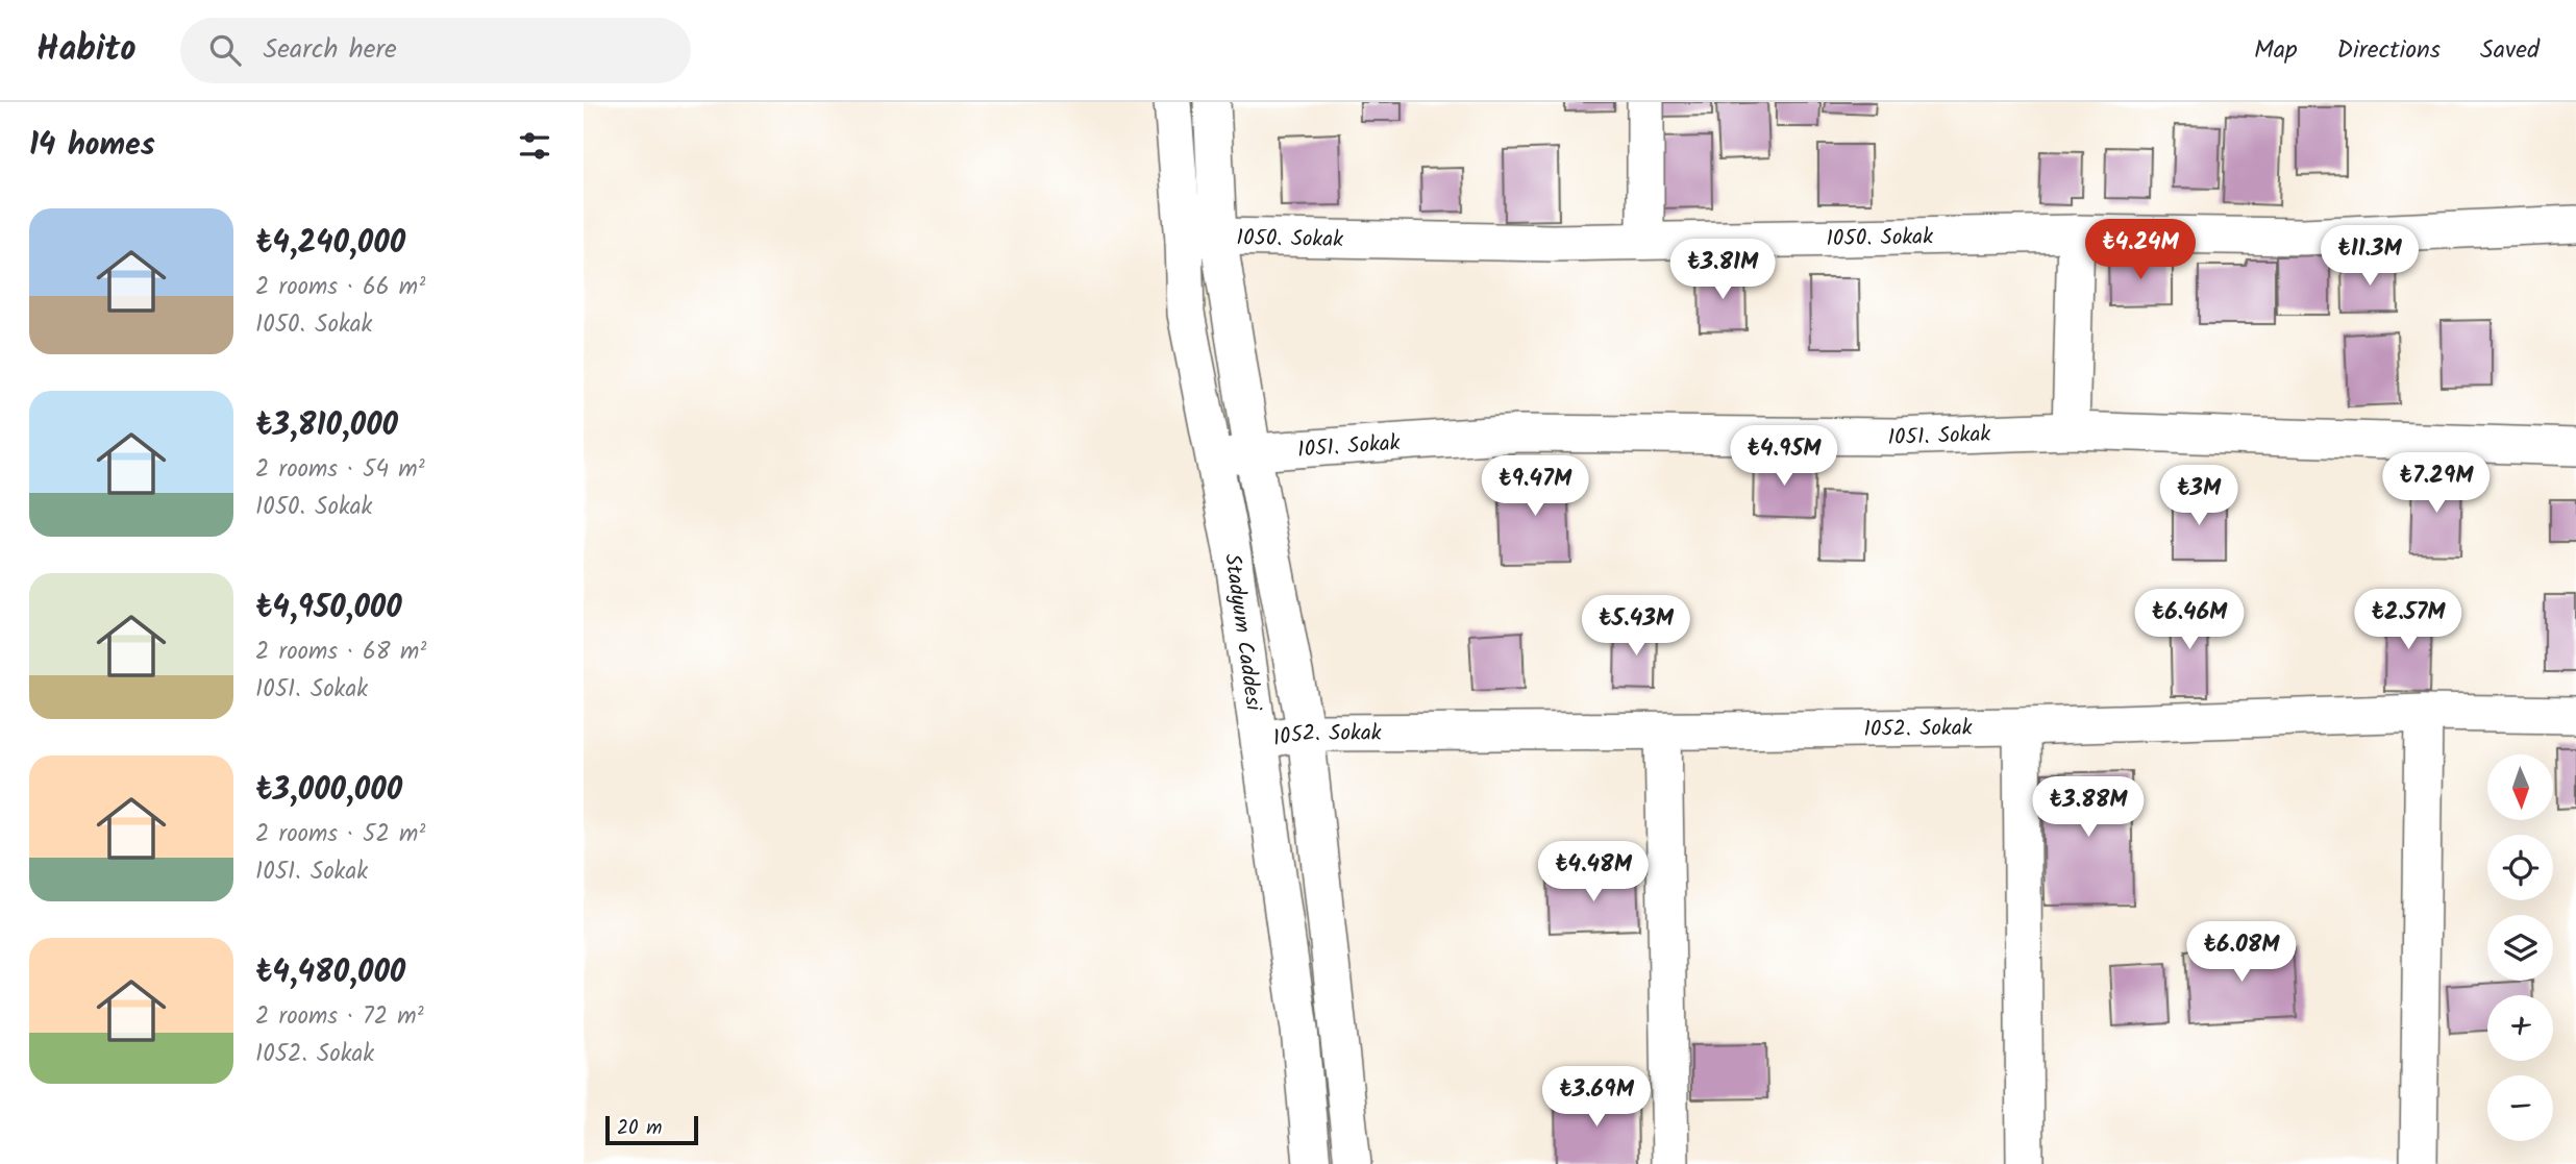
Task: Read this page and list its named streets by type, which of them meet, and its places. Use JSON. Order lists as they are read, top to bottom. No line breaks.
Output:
{"streets":{"street":["1050. Sokak","1051. Sokak","Stadyum Caddesi","1052. Sokak"]},"crossings":[["1050. Sokak","Stadyum Caddesi"],["1051. Sokak","Stadyum Caddesi"],["Stadyum Caddesi","1052. Sokak"]],"scale_bar":"20 m","north":"bottom","page":{"header":"Habito","search":"Search here","nav":["Map","Directions","Saved"],"heading":"14 homes","list":[{"name":"₺4,240,000","note":"2 rooms · 66 m² · 1050. Sokak"},{"name":"₺3,810,000","note":"2 rooms · 54 m² · 1050. Sokak"},{"name":"₺4,950,000","note":"2 rooms · 68 m² · 1051. Sokak"},{"name":"₺3,000,000","note":"2 rooms · 52 m² · 1051. Sokak"},{"name":"₺4,480,000","note":"2 rooms · 72 m² · 1052. Sokak"}],"price":["₺4.24M","₺11.3M","₺3.81M","₺4.95M","₺7.29M","₺9.47M","₺3M","₺6.46M","₺2.57M","₺5.43M","₺3.88M","₺4.48M","₺6.08M","₺3.69M"],"map_buttons":["+","−"],"scale":"20 m"}}
